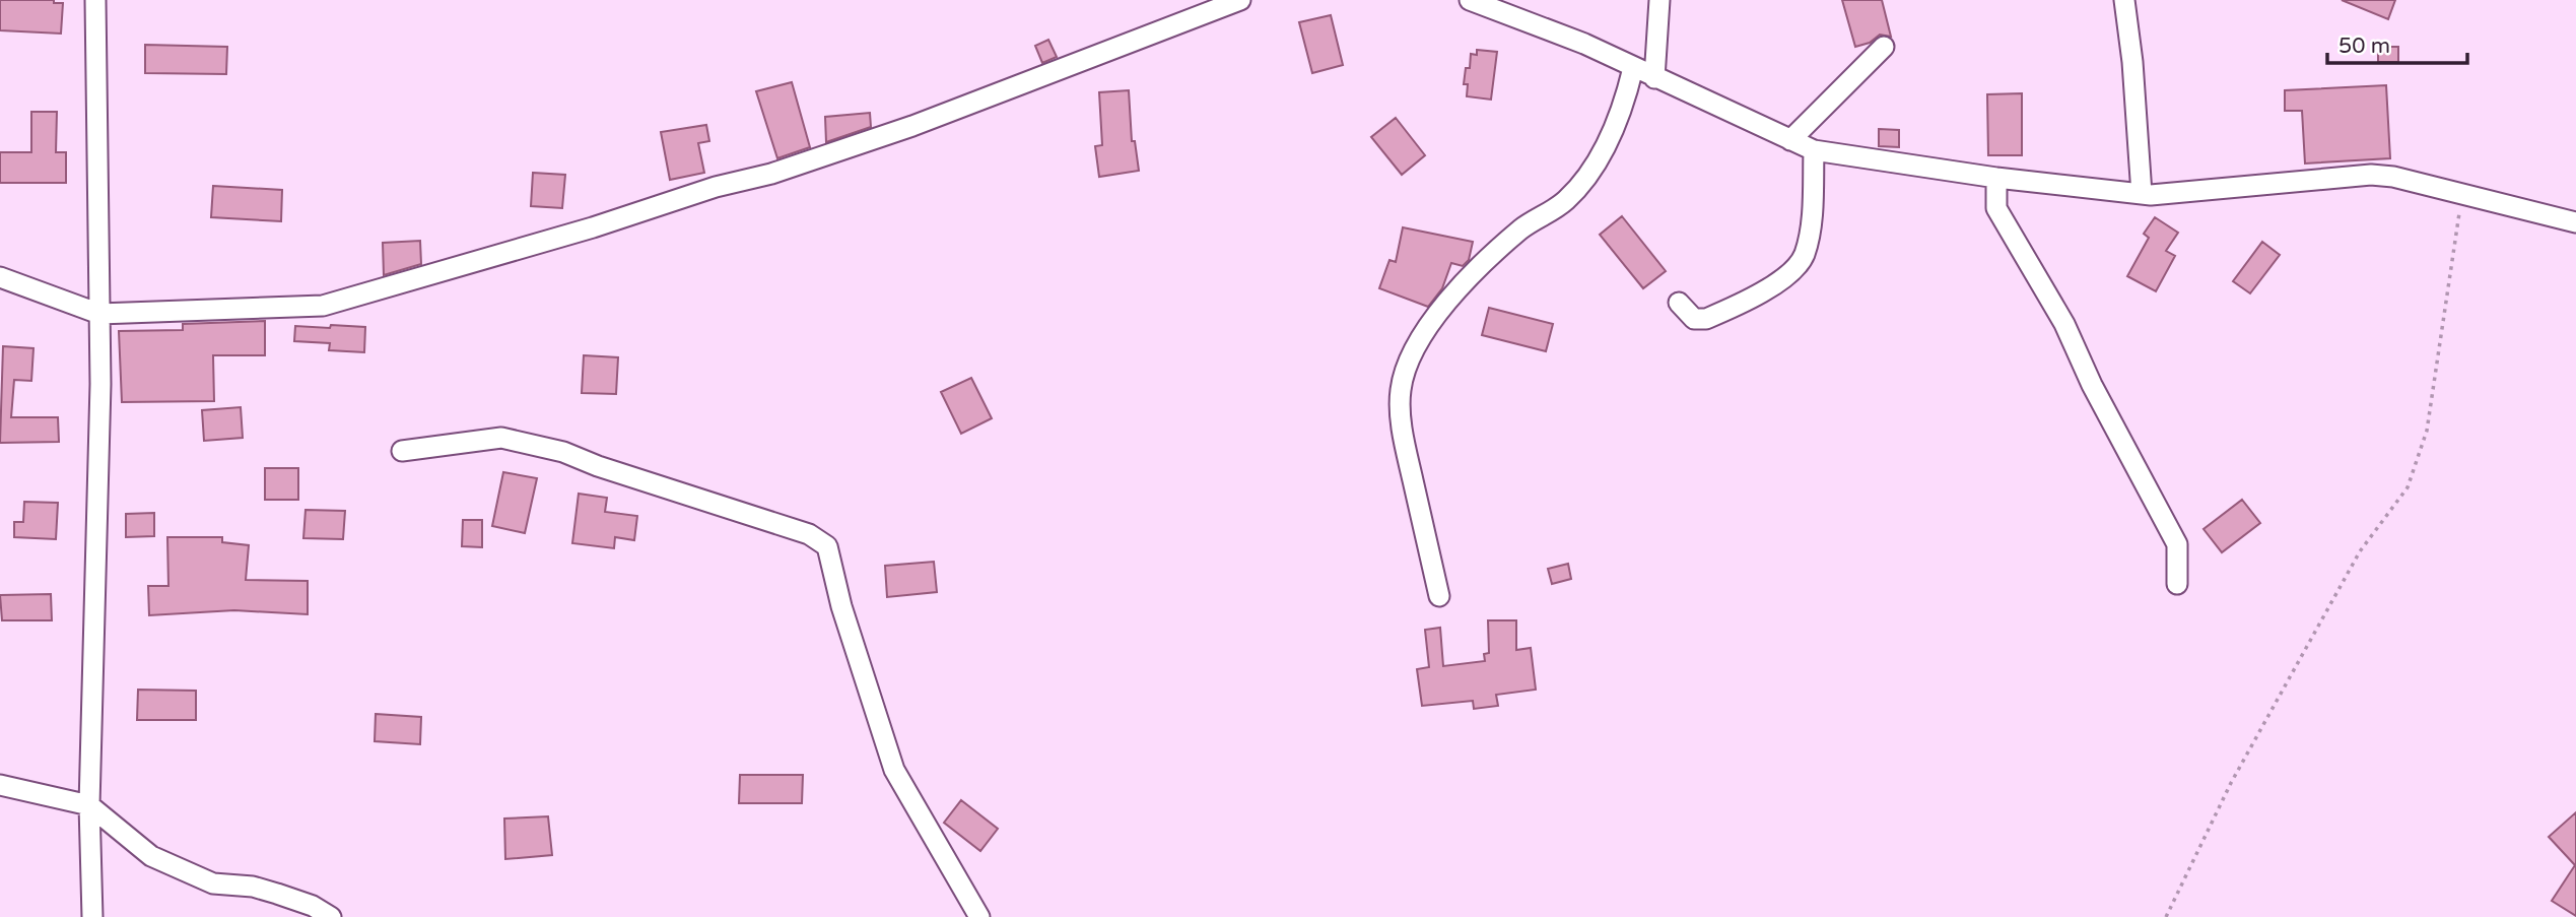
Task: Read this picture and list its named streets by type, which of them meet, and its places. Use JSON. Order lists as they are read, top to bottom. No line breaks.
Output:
{"scale_bar":"50 m"}
